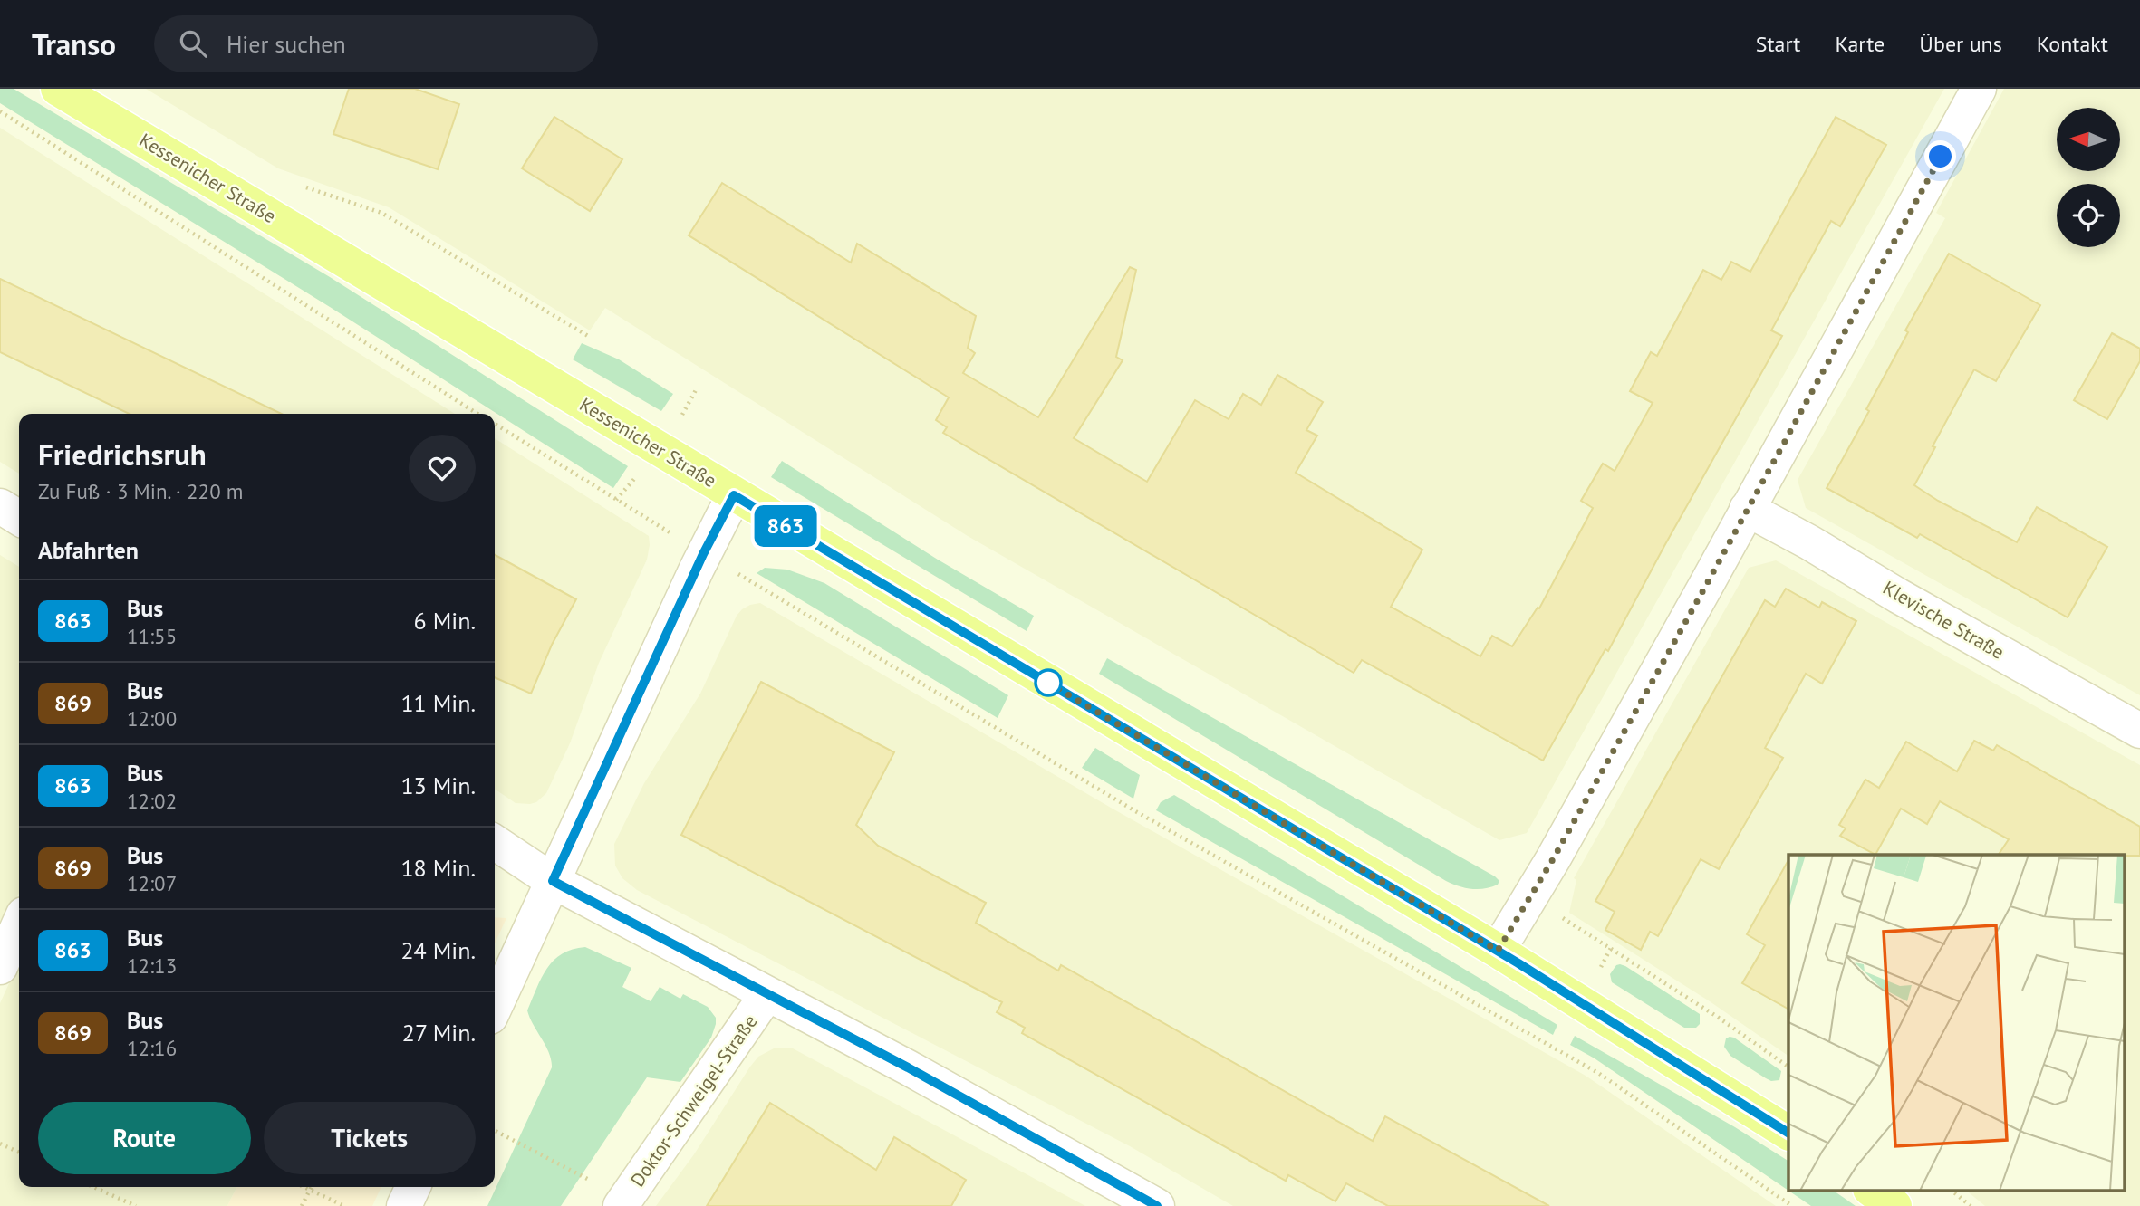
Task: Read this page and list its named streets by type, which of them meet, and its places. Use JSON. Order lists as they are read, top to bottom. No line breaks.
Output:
{"streets":{"main road":["Kessenicher Straße"],"street":["Klevische Straße","Doktor-Schweigel-Straße"]},"lines":["bus line 863"],"north":"left","page":{"header":"Transo","search":"Hier suchen","nav":["Start","Karte","Über uns","Kontakt"],"on_map":"863","heading":[["Friedrichsruh","Zu Fuß · 3 Min. · 220 m"],"Abfahrten"],"list":[{"mark":"863","name":"Bus","note":"11:55","value":"6 Min."},{"mark":"869","name":"Bus","note":"12:00","value":"11 Min."},{"mark":"863","name":"Bus","note":"12:02","value":"13 Min."},{"mark":"869","name":"Bus","note":"12:07","value":"18 Min."},{"mark":"863","name":"Bus","note":"12:13","value":"24 Min."},{"mark":"869","name":"Bus","note":"12:16","value":"27 Min."}],"buttons":["Route","Tickets"]}}
